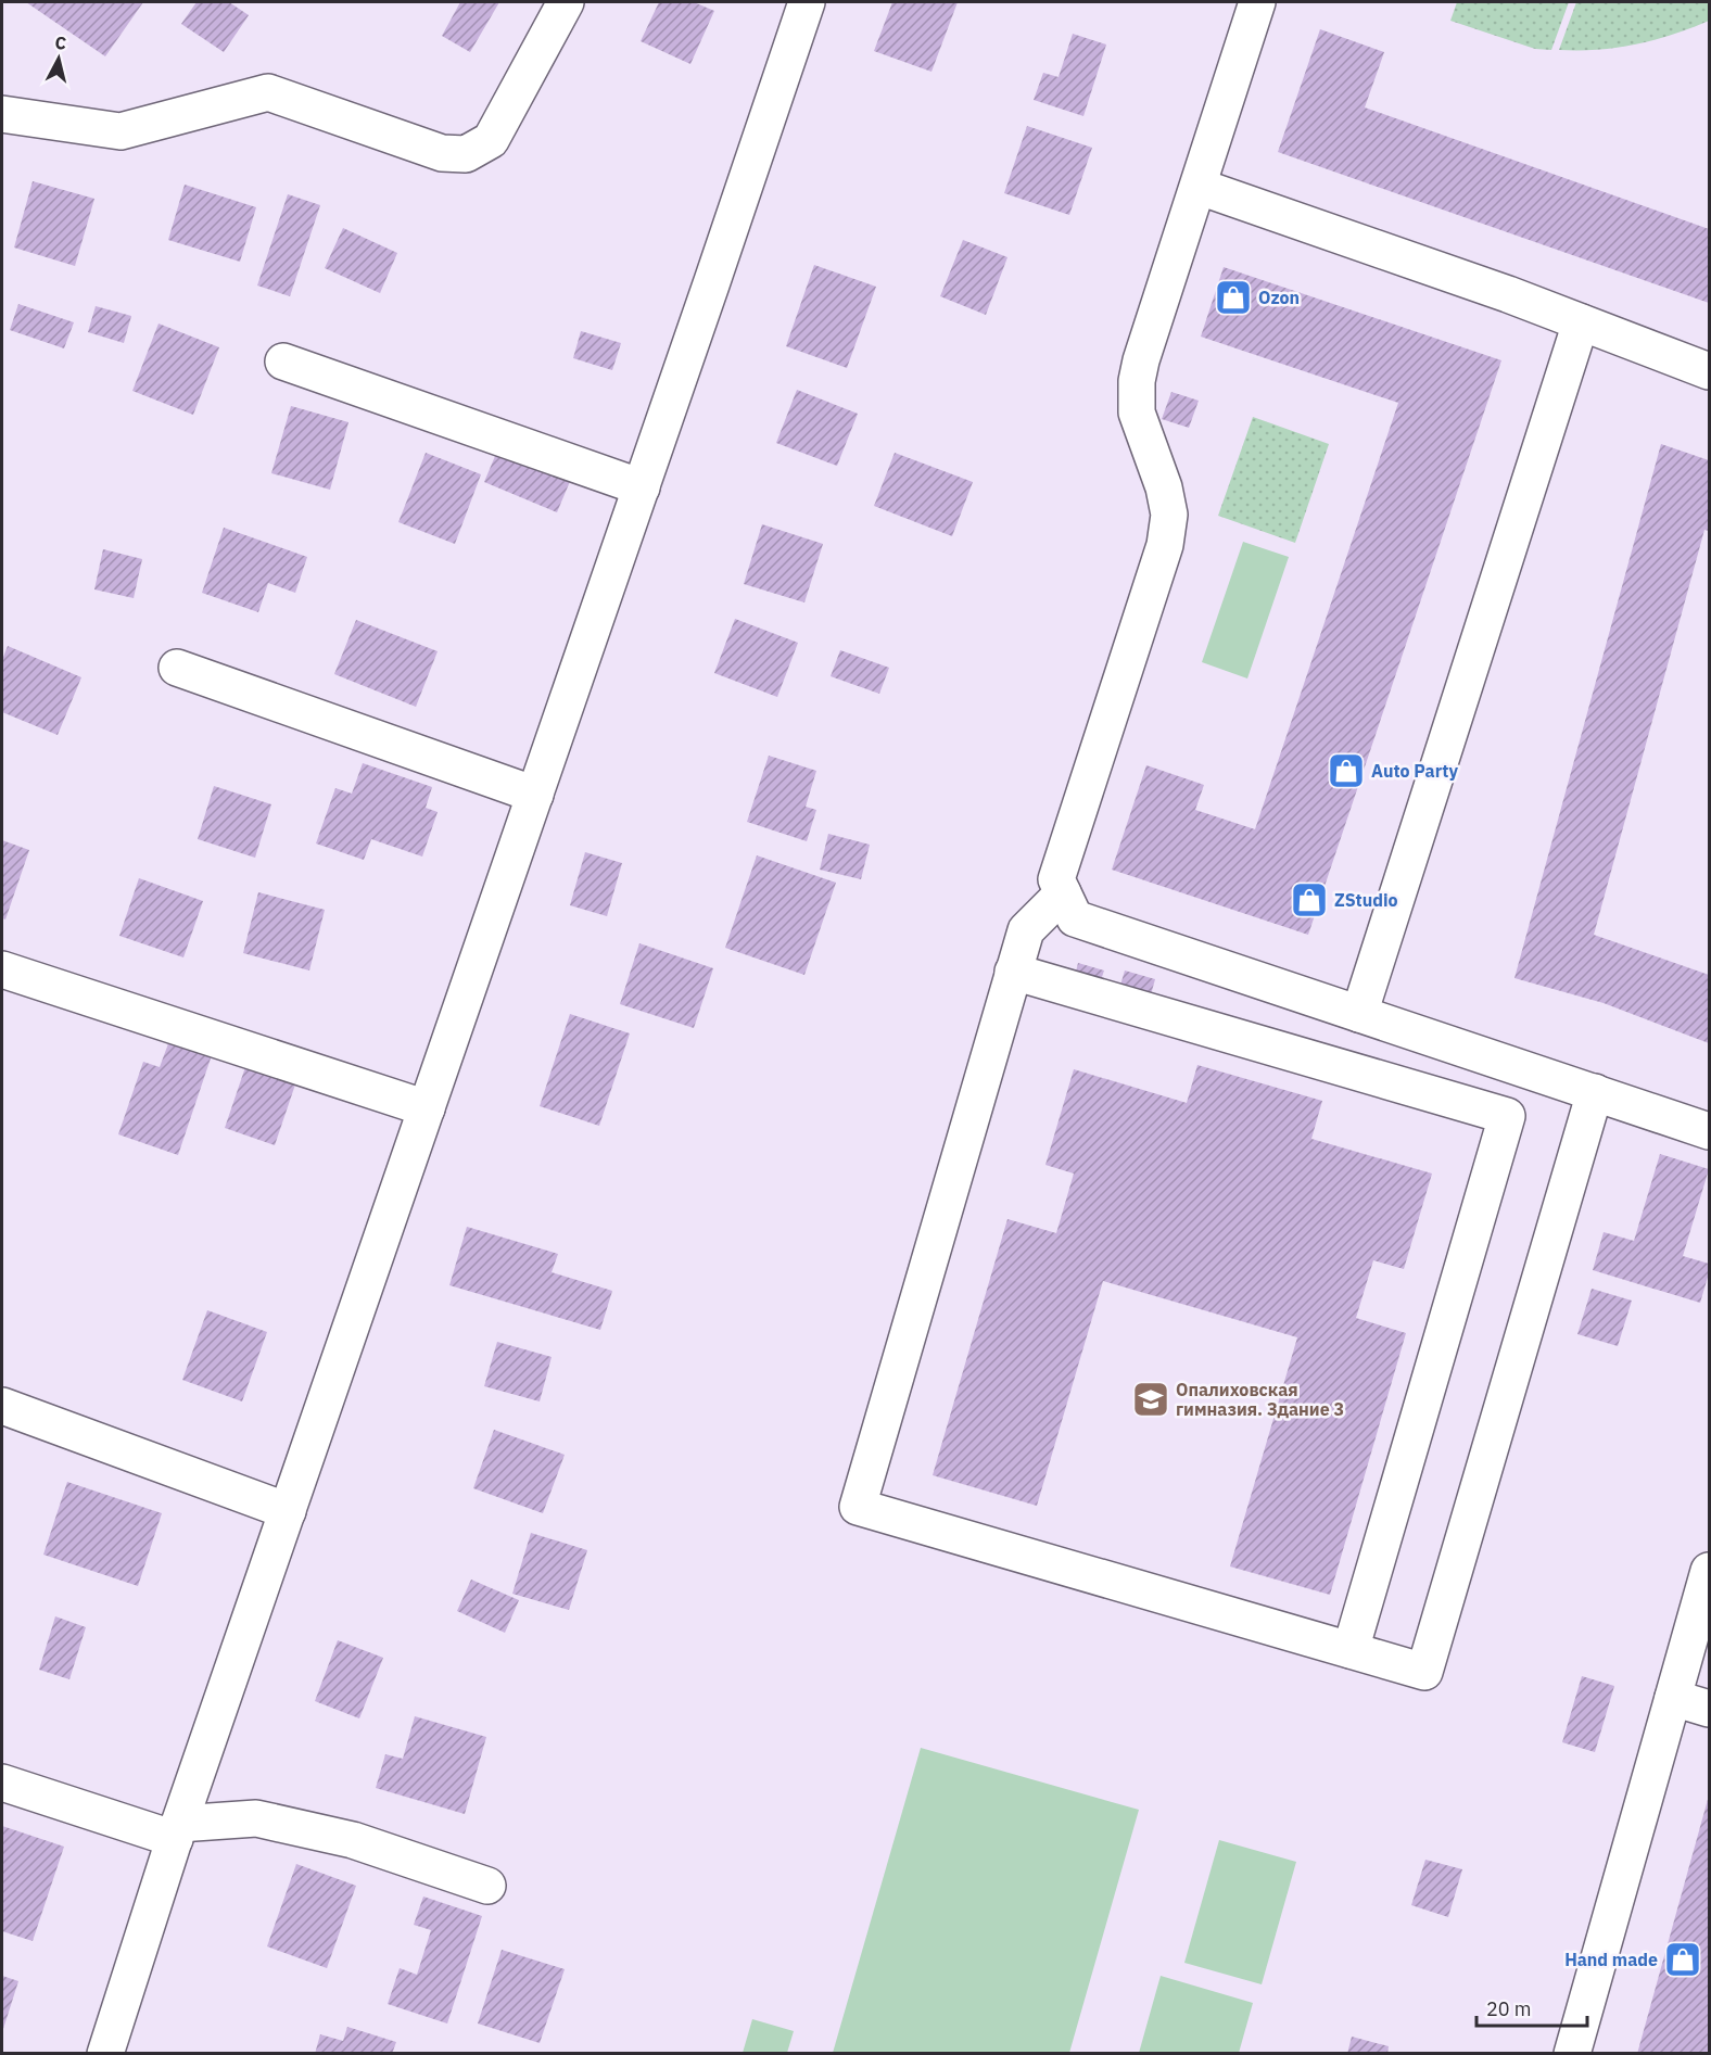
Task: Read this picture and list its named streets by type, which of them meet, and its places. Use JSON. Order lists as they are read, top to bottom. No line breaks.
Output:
{"places":{"shop":["Ozon","Auto Party","ZStudio","Hand made"],"school or university":["Опалиховская гимназия. Здание 3"]},"scale_bar":"20 m","north":"top"}
